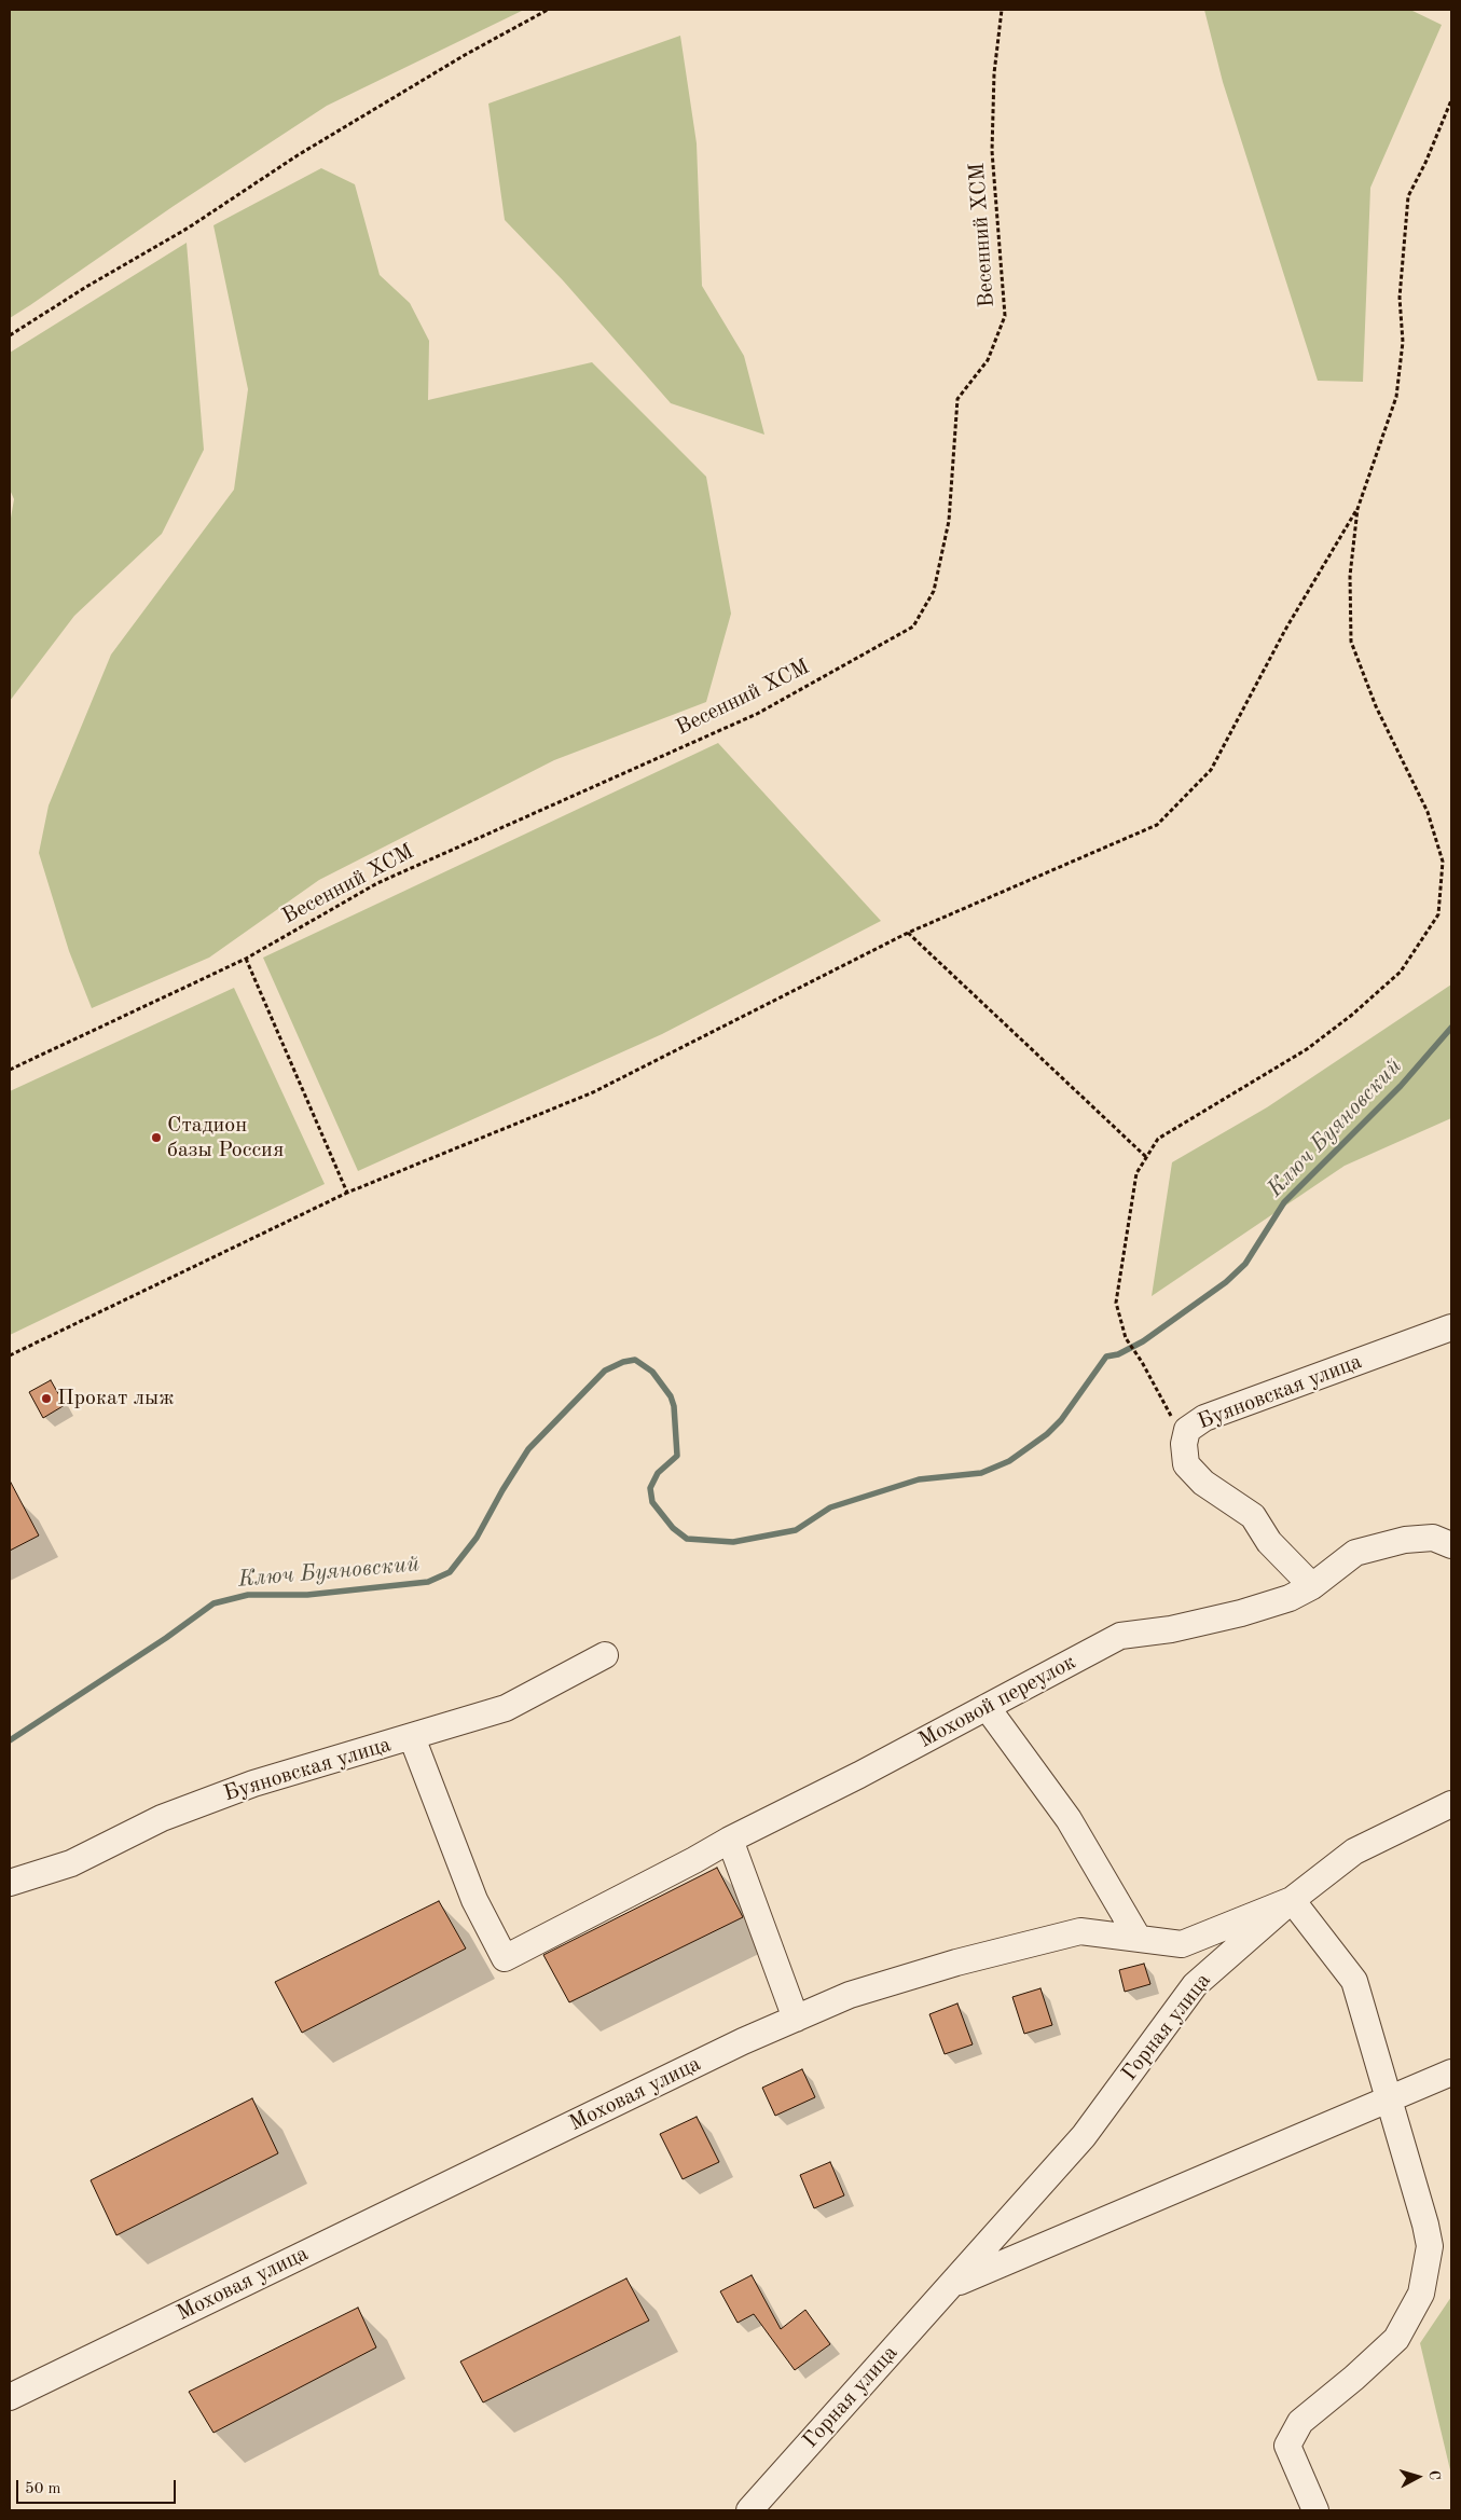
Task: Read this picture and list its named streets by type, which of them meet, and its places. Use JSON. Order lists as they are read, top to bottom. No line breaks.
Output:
{"streets":{"street":["Буяновская улица","Моховой переулок","Горная улица","Моховая улица"],"path":["Весенний ХСМ"]},"crossings":[["Буяновская улица","Моховой переулок"],["Горная улица","Моховая улица"]],"water":["Ключ Буяновский"],"places":["Стадион базы Россия","Прокат лыж"],"scale_bar":"50 m","north":"right"}
